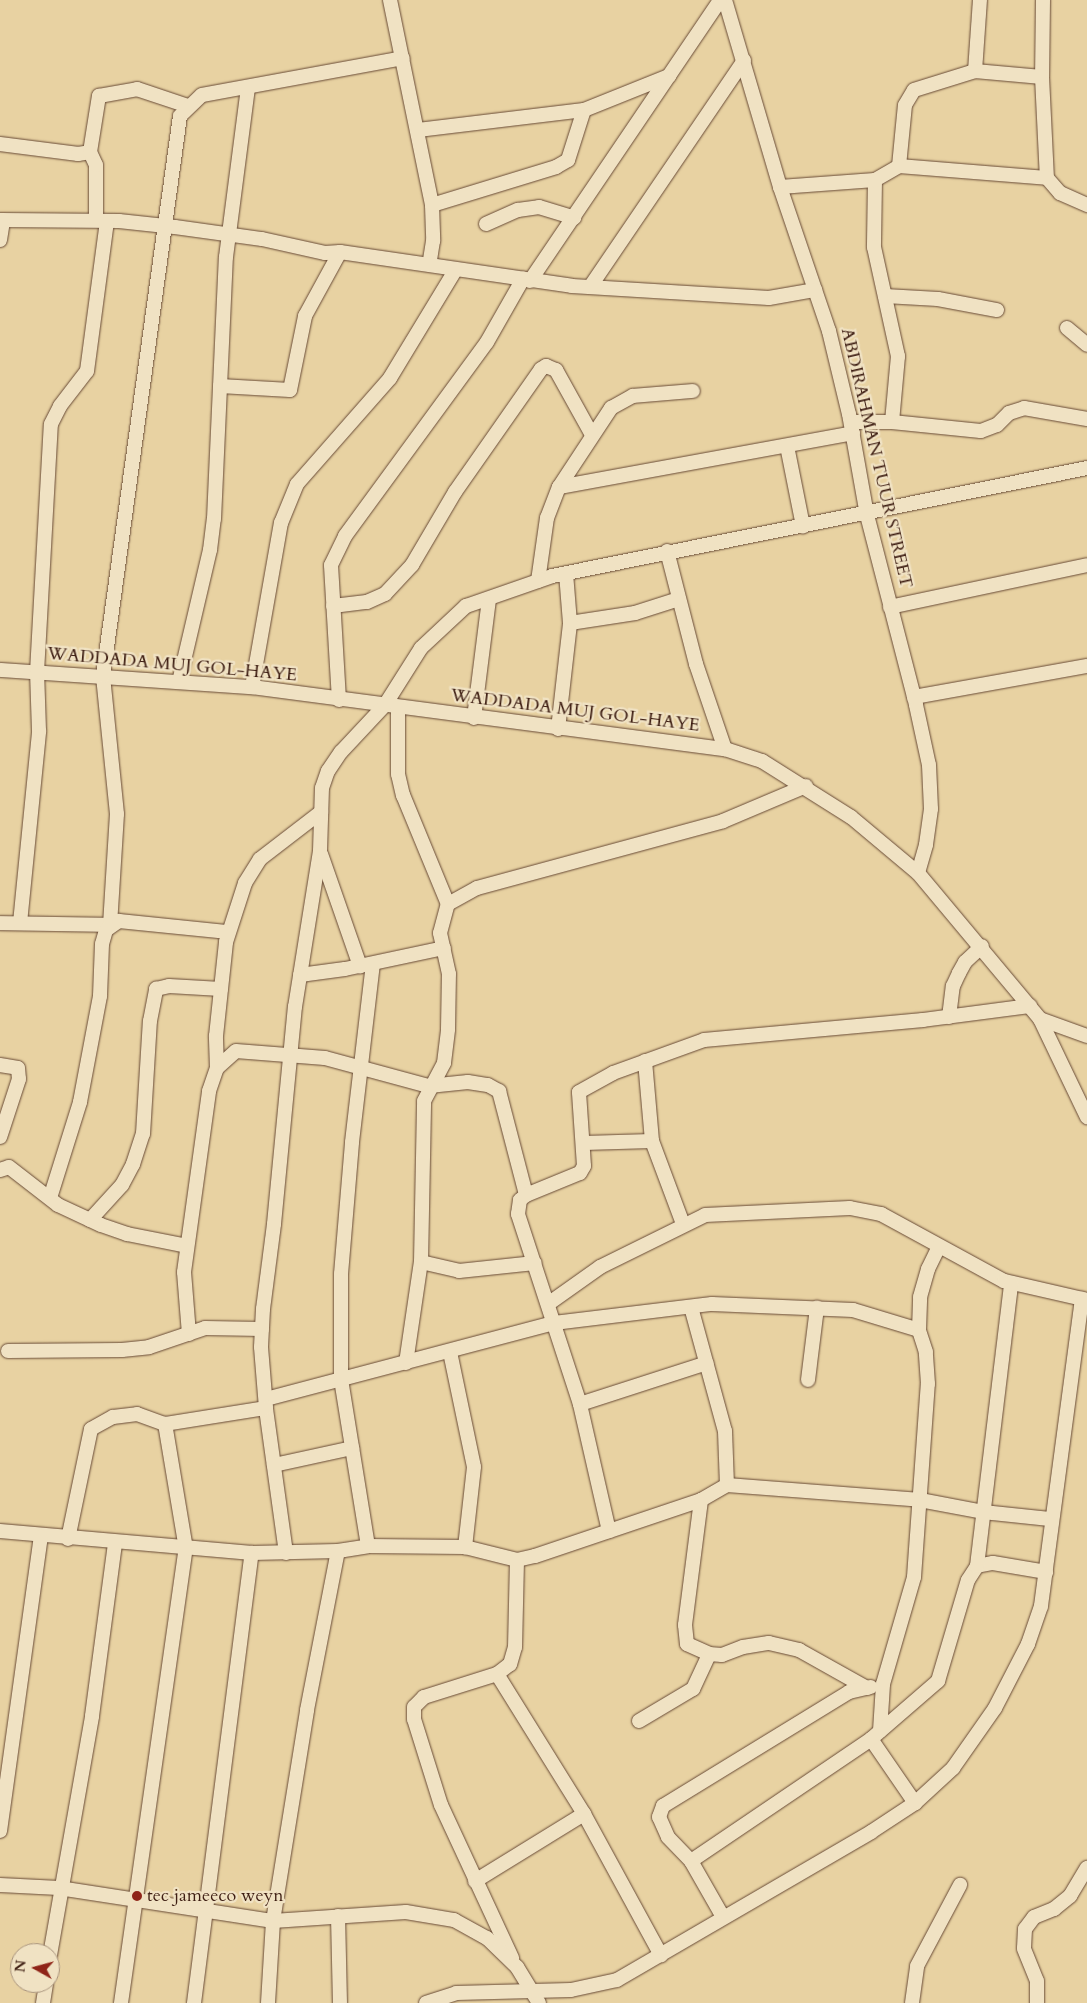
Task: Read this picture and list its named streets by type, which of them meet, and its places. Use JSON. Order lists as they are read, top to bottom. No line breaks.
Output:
{"streets":{"street":["ABDIRAHMAN TUUR STREET","WADDADA MUJ GOL-HAYE"]},"crossings":[["ABDIRAHMAN TUUR STREET","WADDADA MUJ GOL-HAYE"]],"places":["tec jameeco weyn"],"north":"left"}
